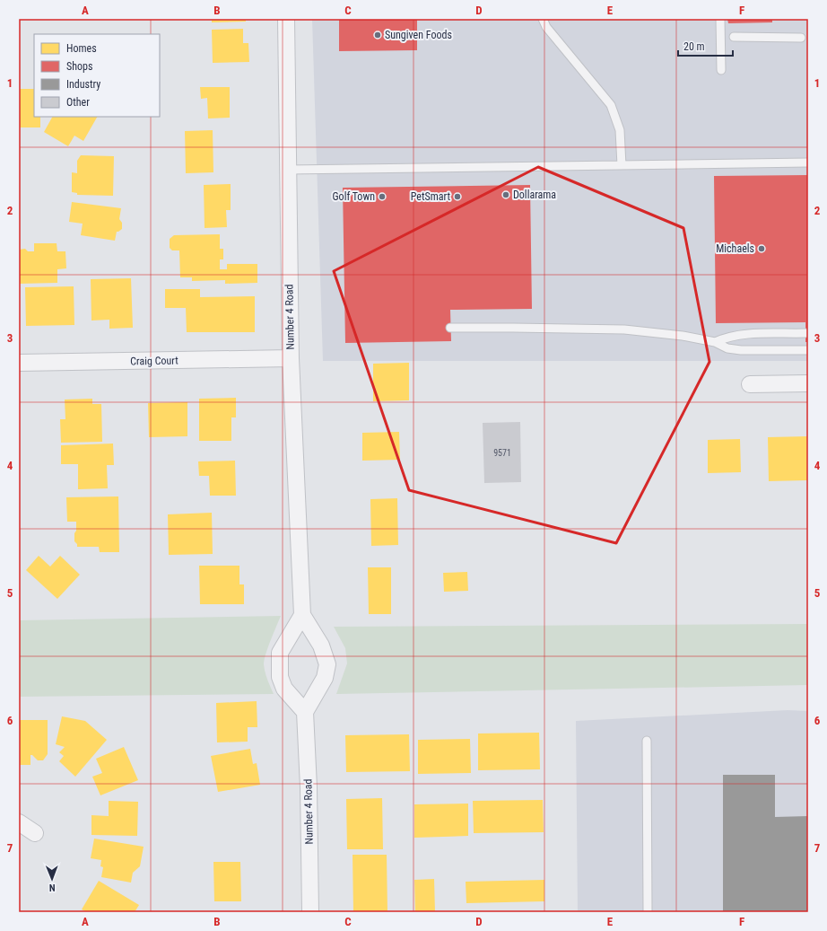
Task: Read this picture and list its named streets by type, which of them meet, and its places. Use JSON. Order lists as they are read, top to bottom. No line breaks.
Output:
{"streets":{"street":["Number 4 Road","Craig Court"]},"crossings":[["Number 4 Road","Craig Court"]],"places":["Sungiven Foods","Dollarama","Golf Town","PetSmart","Michaels"],"house_numbers":["9571"],"legend":["Homes","Shops","Industry","Other"],"scale_bar":"20 m","north":"bottom","grid":{"columns":["A","B","C","D","E","F"],"rows":["1","2","3","4","5","6","7"]}}
